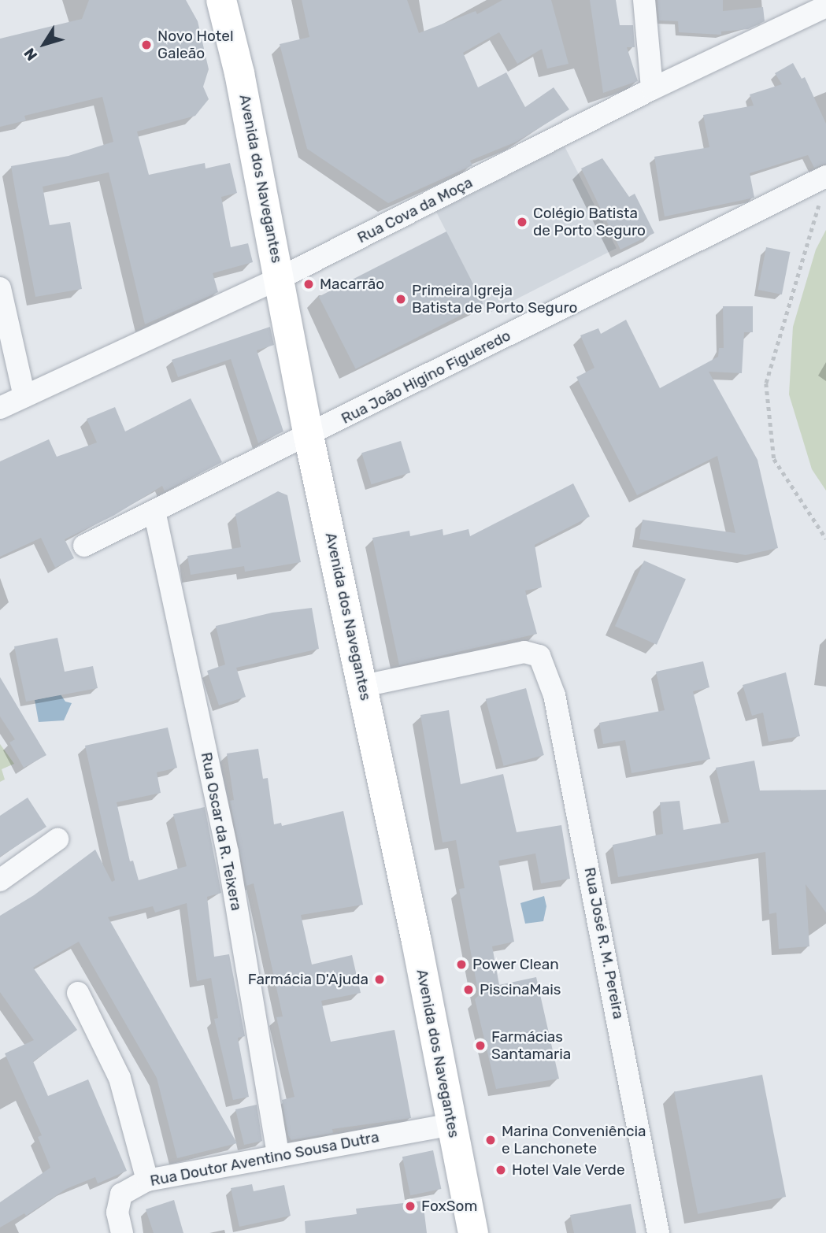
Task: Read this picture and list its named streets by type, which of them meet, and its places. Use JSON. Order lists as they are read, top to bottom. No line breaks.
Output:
{"streets":{"main road":["Avenida dos Navegantes"],"street":["Rua Cova da Moça","Rua João Higino Figueredo","Rua Oscar da R. Teixera","Rua José R. M. Pereira","Rua Doutor Aventino Sousa Dutra"]},"crossings":[["Avenida dos Navegantes","Rua Cova da Moça"],["Avenida dos Navegantes","Rua João Higino Figueredo"],["Avenida dos Navegantes","Rua José R. M. Pereira"],["Avenida dos Navegantes","Rua Doutor Aventino Sousa Dutra"],["Rua João Higino Figueredo","Rua Oscar da R. Teixera"],["Rua Oscar da R. Teixera","Rua Doutor Aventino Sousa Dutra"]],"places":["Novo Hotel Galeão","Colégio Batista de Porto Seguro","Macarrão","Primeira Igreja Batista de Porto Seguro","Power Clean","Farmácia D'Ajuda","PiscinaMais","Farmácias Santamaria","Marina Conveniência e Lanchonete","Hotel Vale Verde","FoxSom"],"north":"bottom left"}
